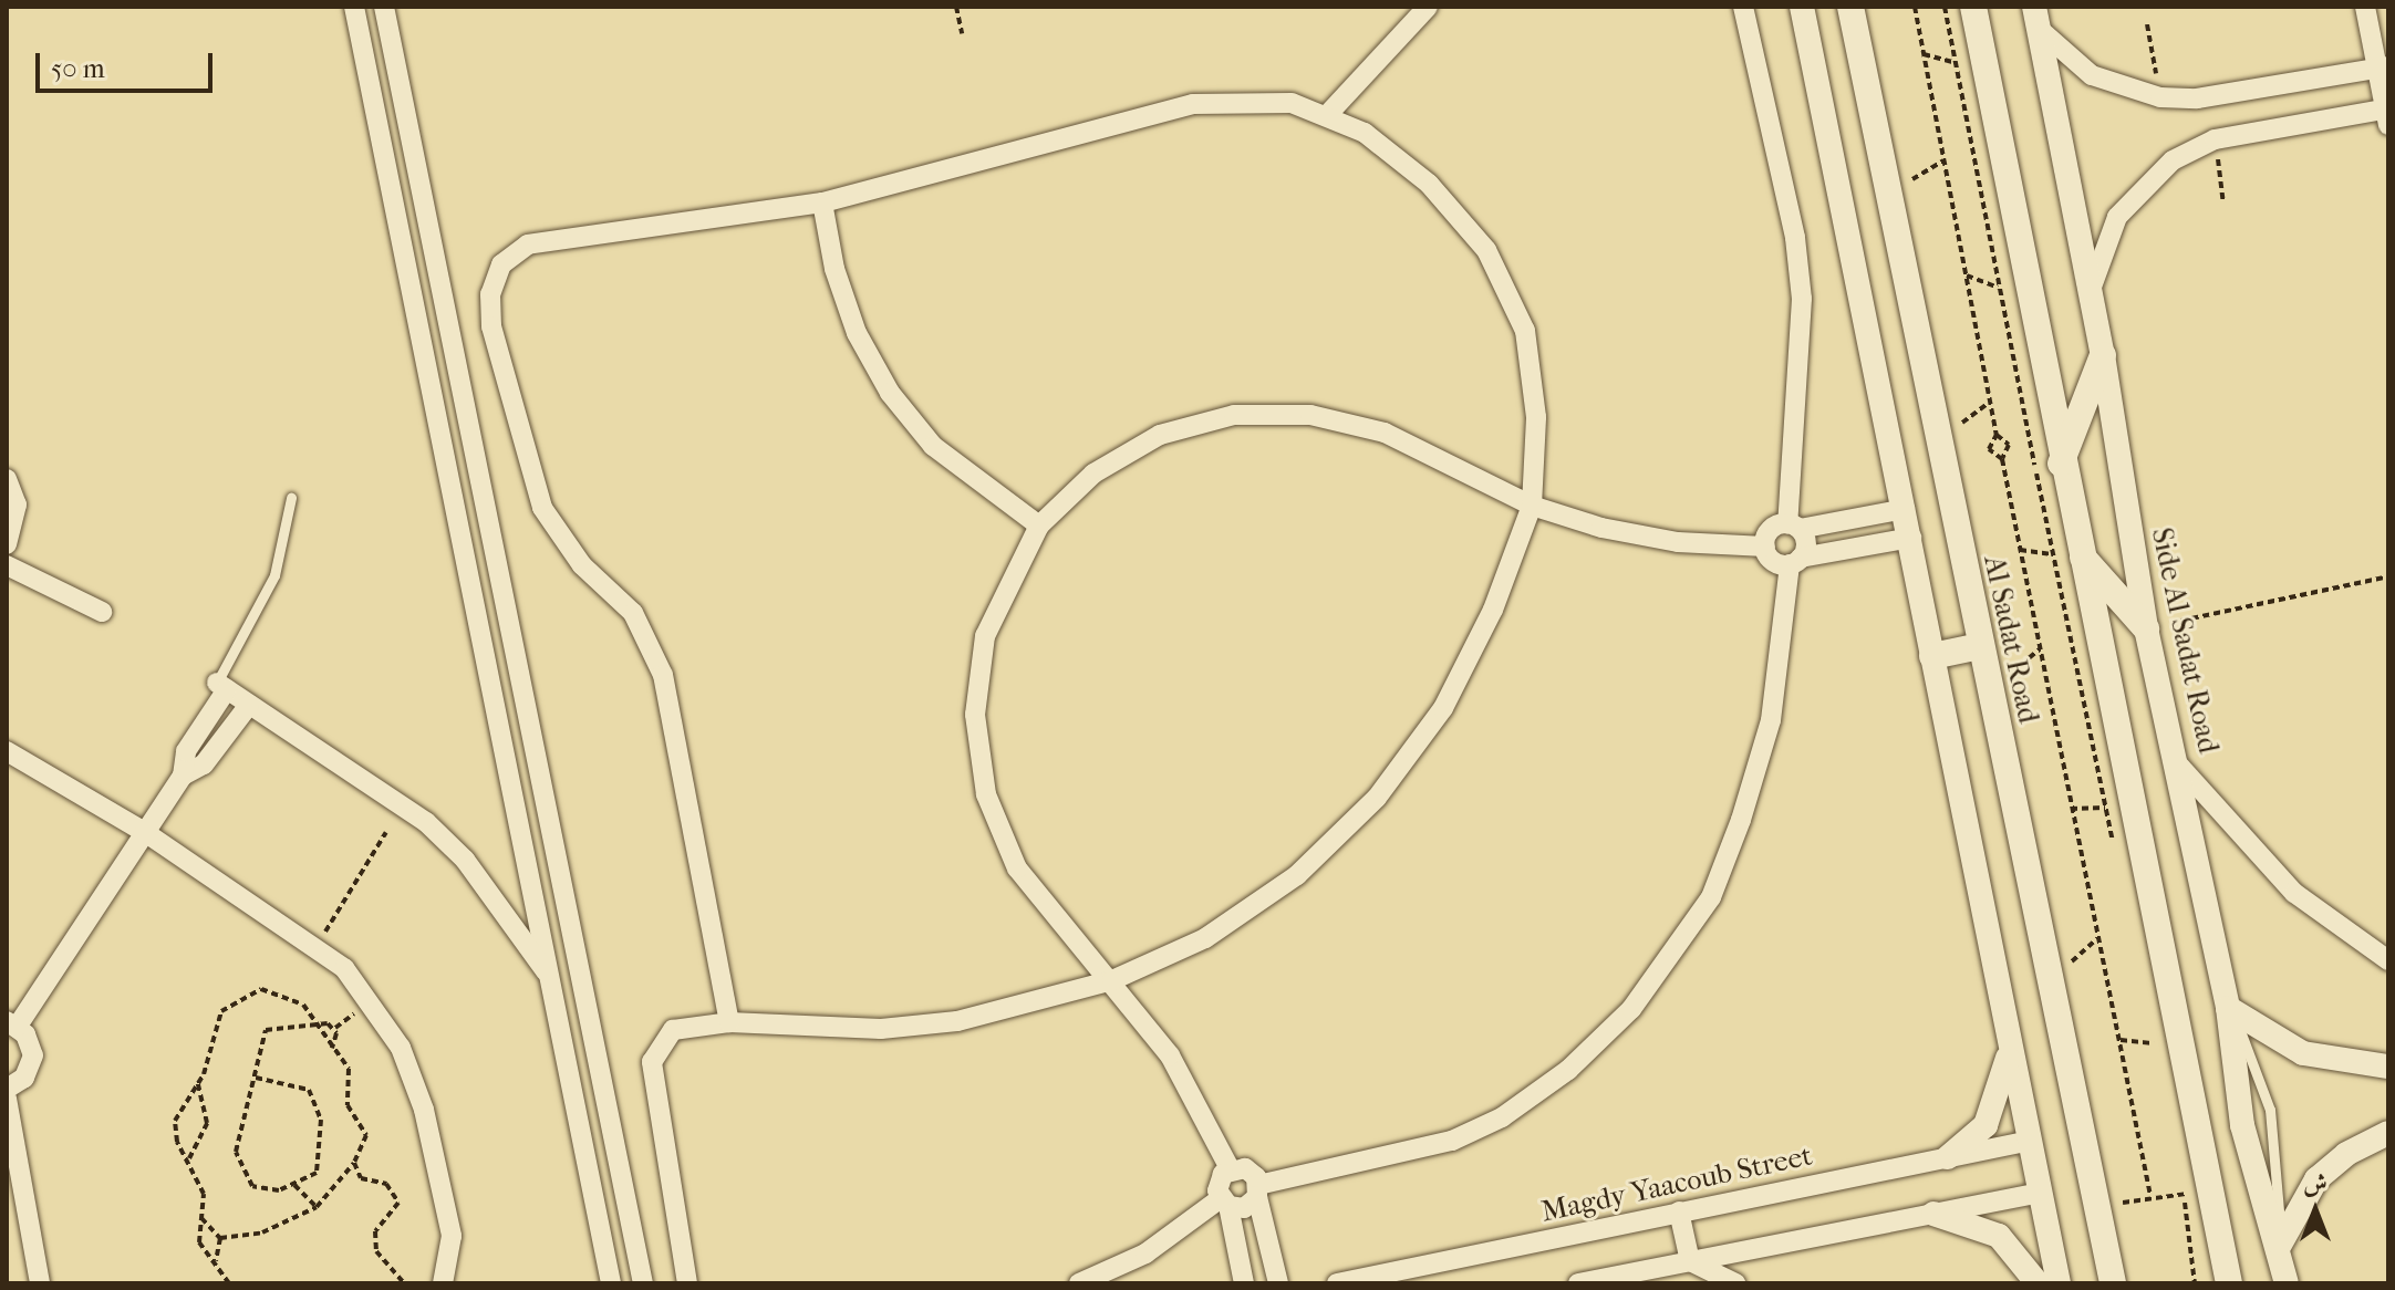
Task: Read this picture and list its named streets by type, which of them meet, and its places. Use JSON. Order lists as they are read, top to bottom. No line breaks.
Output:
{"streets":{"main road":["Al Sadat Road"],"street":["Side Al Sadat Road","Magdy Yaacoub Street"]},"scale_bar":"50 m","north":"top"}
